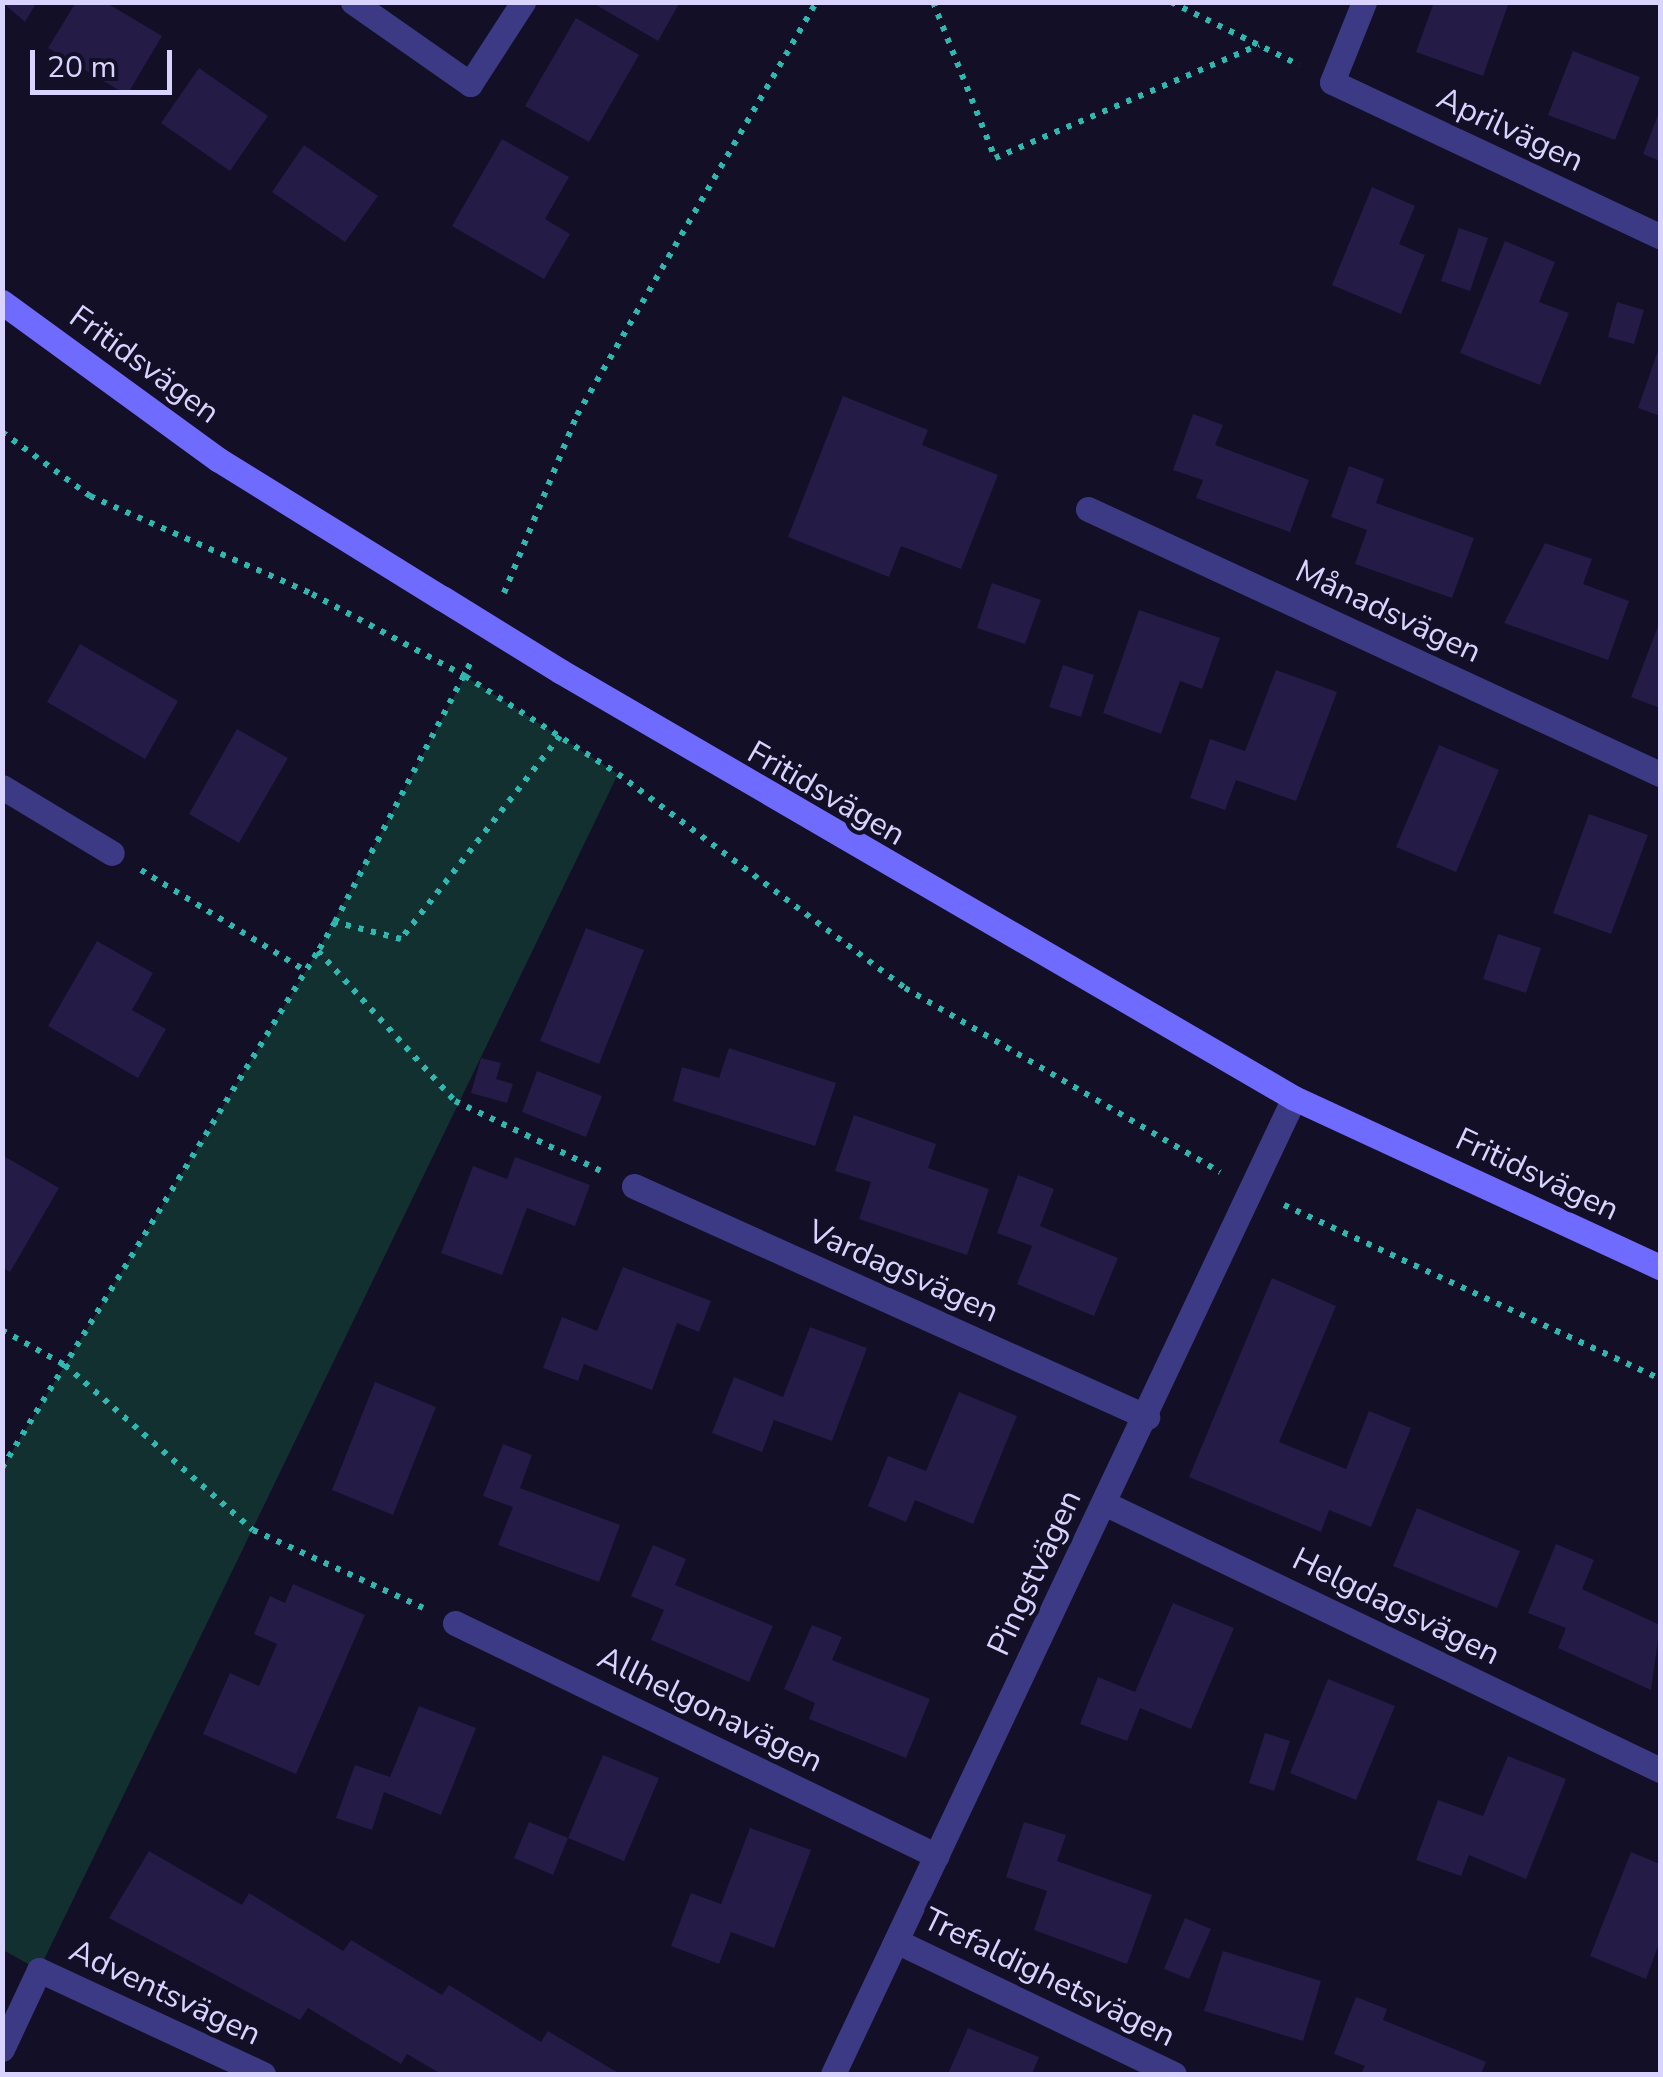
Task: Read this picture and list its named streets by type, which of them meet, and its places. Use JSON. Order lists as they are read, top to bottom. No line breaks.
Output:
{"streets":{"street":["Aprilvägen","Fritidsvägen","Månadsvägen","Vardagsvägen","Pingstvägen","Helgdagsvägen","Allhelgonavägen","Trefaldighetsvägen","Adventsvägen"]},"crossings":[["Fritidsvägen","Pingstvägen"],["Vardagsvägen","Pingstvägen"],["Pingstvägen","Helgdagsvägen"],["Pingstvägen","Allhelgonavägen"],["Pingstvägen","Trefaldighetsvägen"]],"scale_bar":"20 m"}
